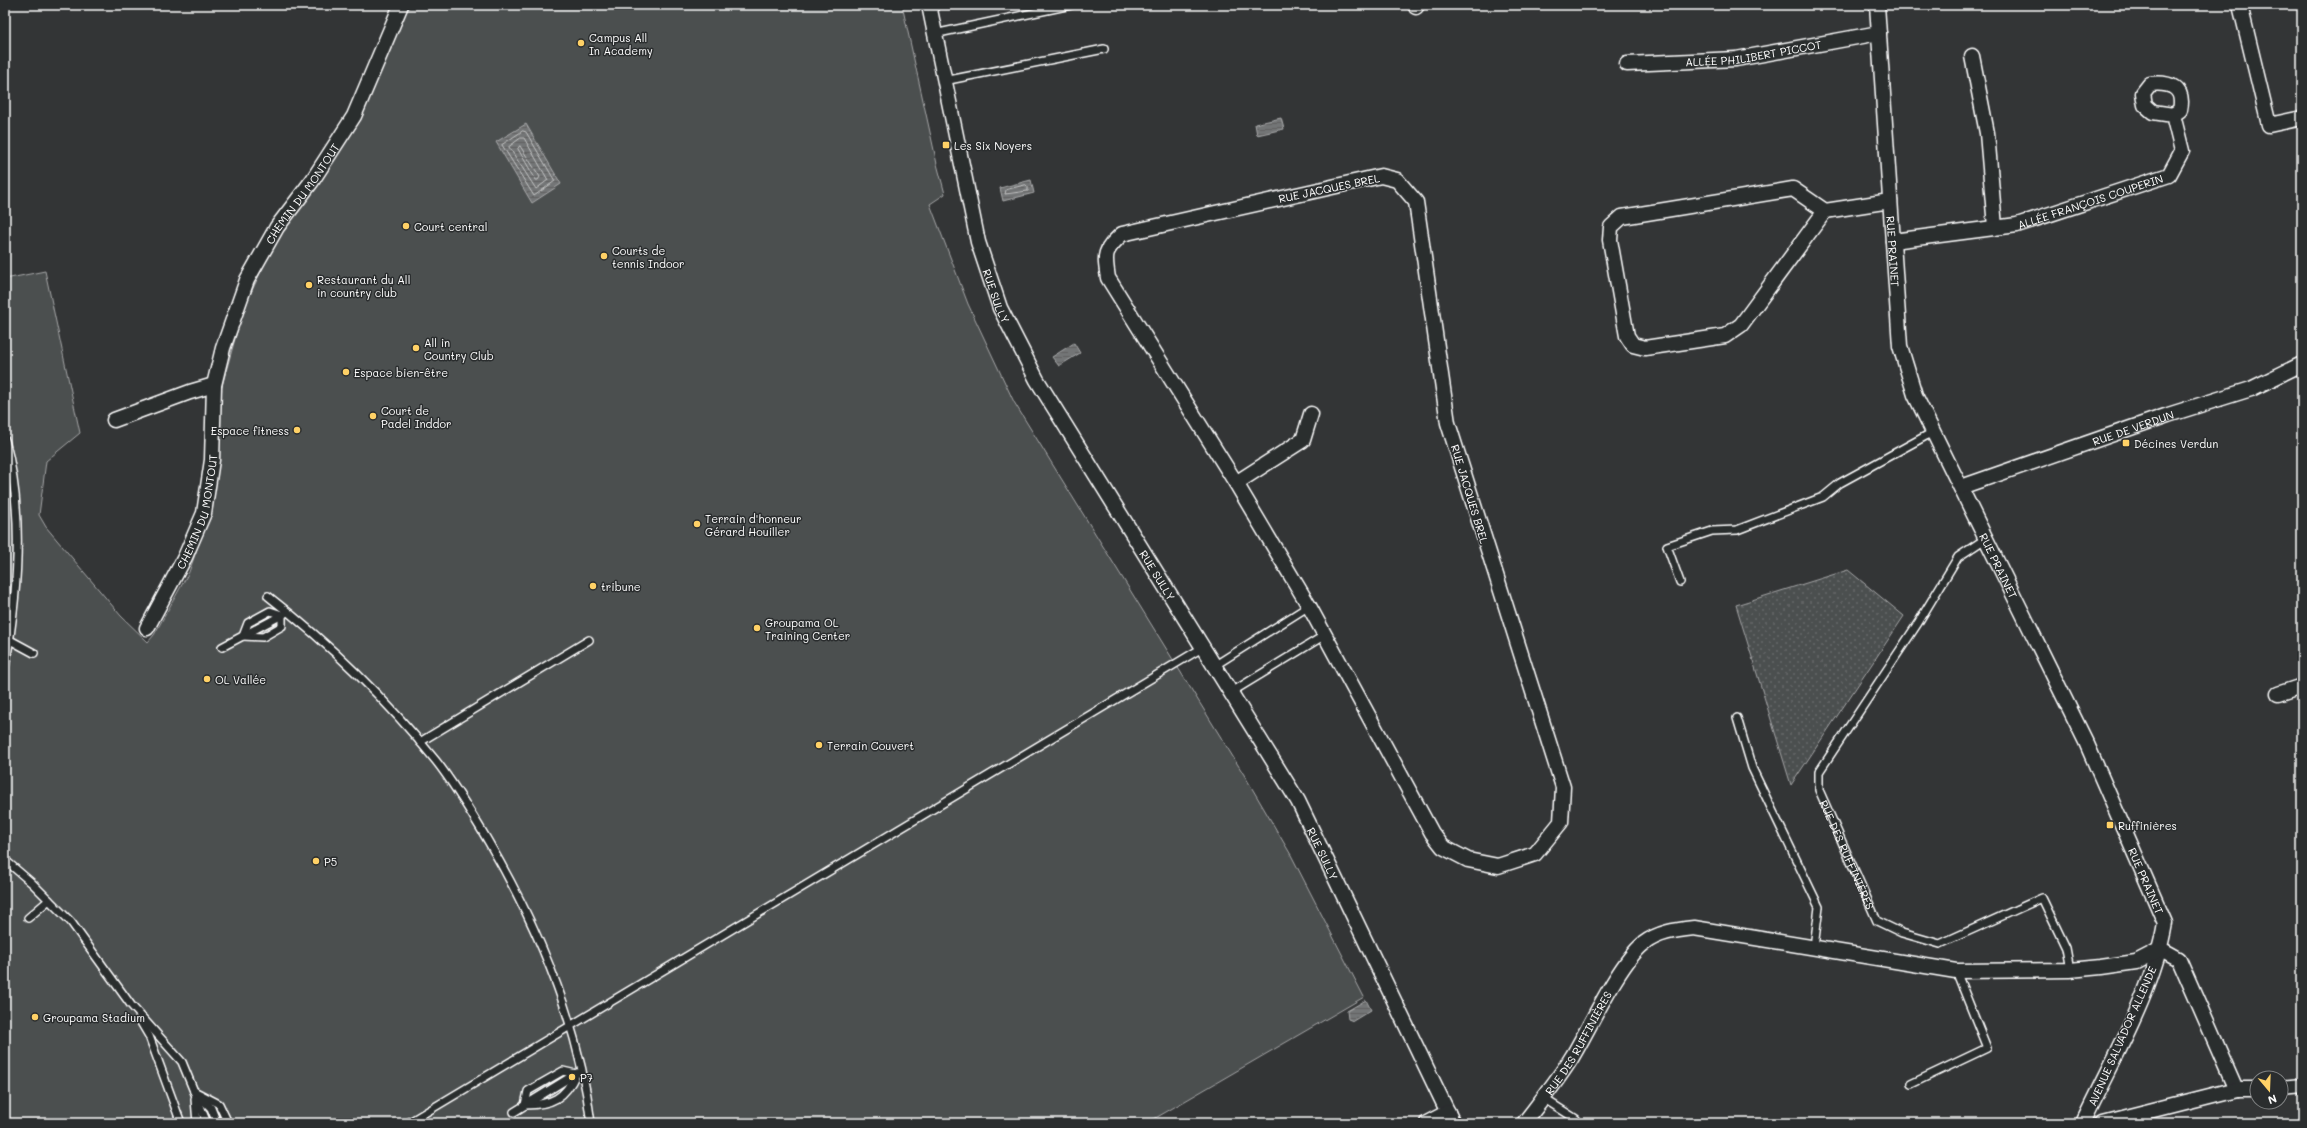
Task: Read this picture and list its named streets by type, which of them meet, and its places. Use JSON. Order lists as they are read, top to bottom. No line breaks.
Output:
{"streets":{"street":["ALLÉE PHILIBERT PICCOT","RUE JACQUES BREL","CHEMIN DU MONTOUT","ALLÉE FRANÇOIS COUPERIN","RUE PRAINET","RUE SULLY","RUE DE VERDUN","RUE DES RUFFINIÈRES","AVENUE SALVADOR ALLENDE"]},"crossings":[["ALLÉE PHILIBERT PICCOT","RUE PRAINET"],["ALLÉE FRANÇOIS COUPERIN","RUE PRAINET"],["RUE PRAINET","RUE DE VERDUN"],["RUE PRAINET","RUE DES RUFFINIÈRES"],["RUE PRAINET","AVENUE SALVADOR ALLENDE"],["RUE DES RUFFINIÈRES","AVENUE SALVADOR ALLENDE"]],"places":{"other":["Campus All In Academy","Court central","Courts de tennis Indoor","Restaurant du All in country club","All in Country Club","Espace bien-être","Court de Padel Inddor","Espace fitness","Terrain d'honneur Gérard Houiller","tribune","Groupama OL Training Center","OL Vallée","Terrain Couvert","P5","Groupama Stadium","P7"],"transit":["Les Six Noyers","Décines Verdun","Ruffinières"]},"north":"bottom"}
